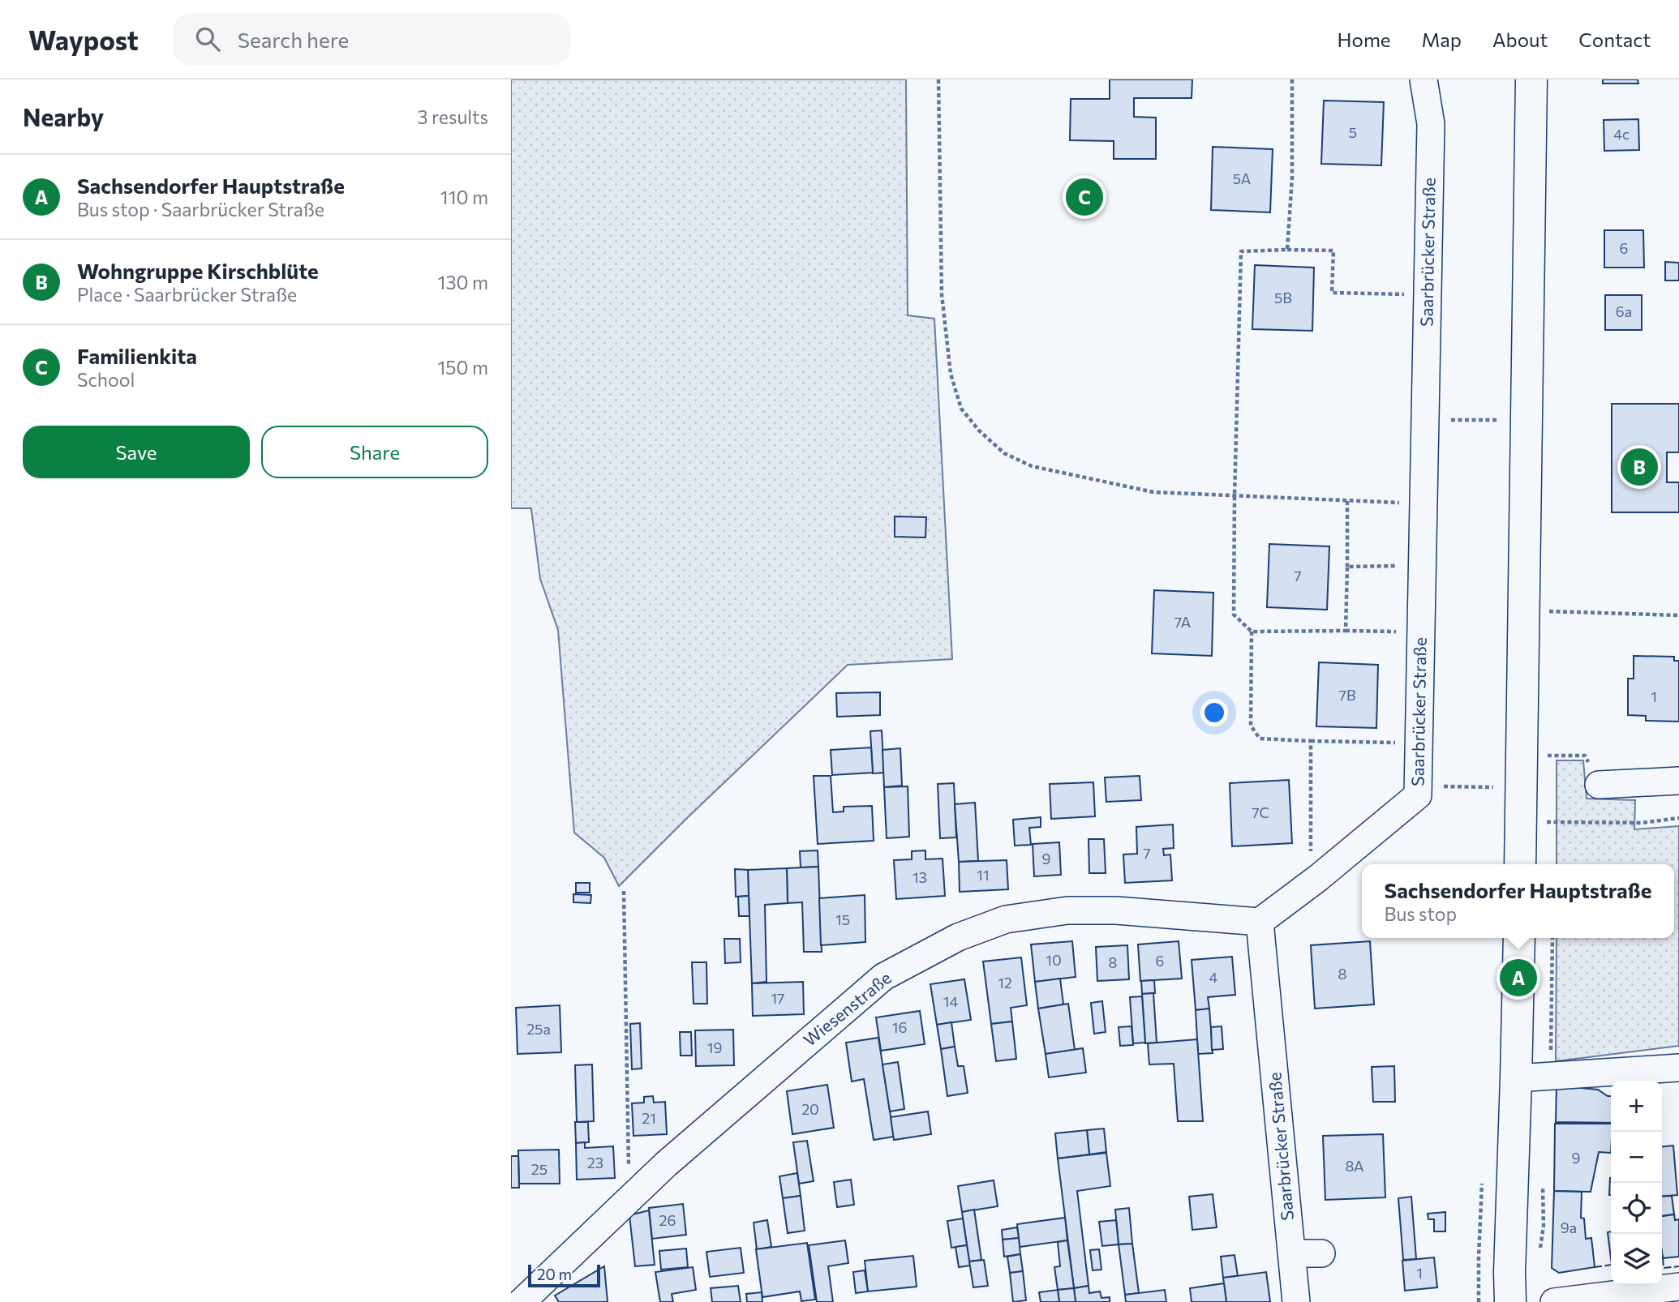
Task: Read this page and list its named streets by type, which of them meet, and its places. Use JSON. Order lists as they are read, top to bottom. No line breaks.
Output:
{"streets":{"street":["Saarbrücker Straße","Wiesenstraße"]},"crossings":[["Saarbrücker Straße","Wiesenstraße"]],"house_numbers":["5","4c","5A","6","5B","6a","7","7A","7B","1","7C","7","9","11","13","15","10","6","8","8","4","12","17","14","16","25a","19","20","21","9","23","8A","25","26","9a","1"],"scale_bar":"20 m","page":{"header":"Waypost","search":"Search here","nav":["Home","Map","About","Contact"],"heading":["Nearby","3 results"],"list":[{"mark":"A","name":"Sachsendorfer Hauptstraße","note":"Bus stop · Saarbrücker Straße","value":"110 m"},{"mark":"B","name":"Wohngruppe Kirschblüte","note":"Place · Saarbrücker Straße","value":"130 m"},{"mark":"C","name":"Familienkita","note":"School","value":"150 m"}],"pins":["C","B","A"],"buttons":["Save","Share"],"popup":["Sachsendorfer Hauptstraße","Bus stop"],"map_buttons":["+","−"],"scale":"20 m"}}
